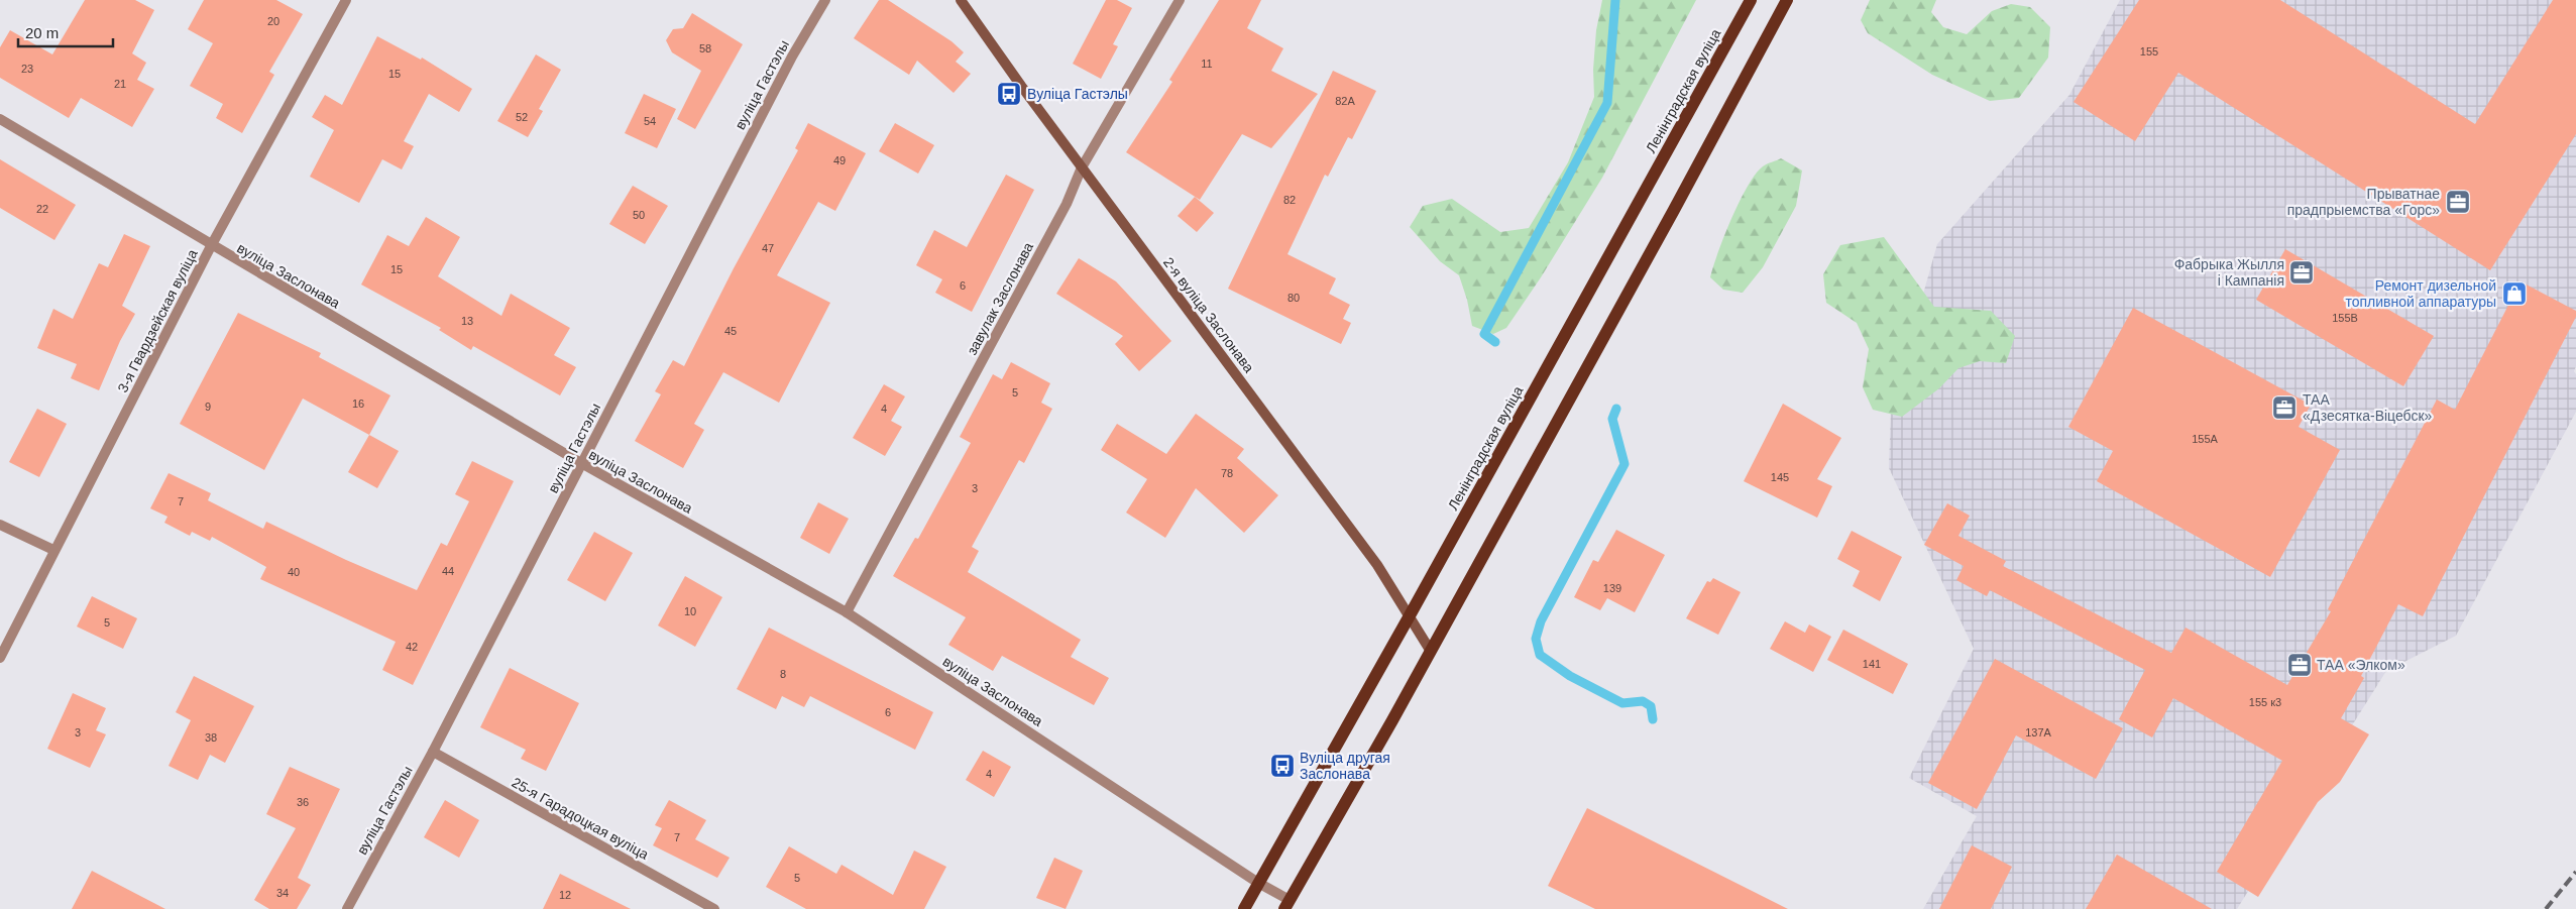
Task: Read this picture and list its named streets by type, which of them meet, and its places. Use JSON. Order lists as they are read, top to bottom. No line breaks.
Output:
{"streets":{"main road":["Ленінградская вуліца","2-я вуліца Заслонава"],"street":["вуліца Гастэлы","вуліца Заслонава","завулак Заслонава","3-я Гвардзейская вуліца","25-я Гарадоцкая вуліца"]},"crossings":[["вуліца Гастэлы","вуліца Заслонава"],["вуліца Гастэлы","25-я Гарадоцкая вуліца"],["Ленінградская вуліца","вуліца Заслонава"],["Ленінградская вуліца","2-я вуліца Заслонава"],["вуліца Заслонава","завулак Заслонава"],["вуліца Заслонава","3-я Гвардзейская вуліца"],["завулак Заслонава","2-я вуліца Заслонава"]],"places":{"bus stop":["Вуліца Гастэлы","Вуліца другая Заслонава"],"office":["Прыватнае прадпрыемства «Горс»","Фабрыка Жылля і Кампанія","ТАА «Дзесятка-Віцебск»","ТАА «Элком»"],"shop":["Ремонт дизельной топливной аппаратуры"]},"house_numbers":["20","58","155","11","23","15","21","82А","52","54","49","82","22","50","47","15","6","80","155В","13","45","5","16","9","4","155А","78","145","3","7","44","40","139","10","5","42","141","8","155 к3","6","3","137А","38","4","36","7","5","34","12"],"scale_bar":"20 m"}
